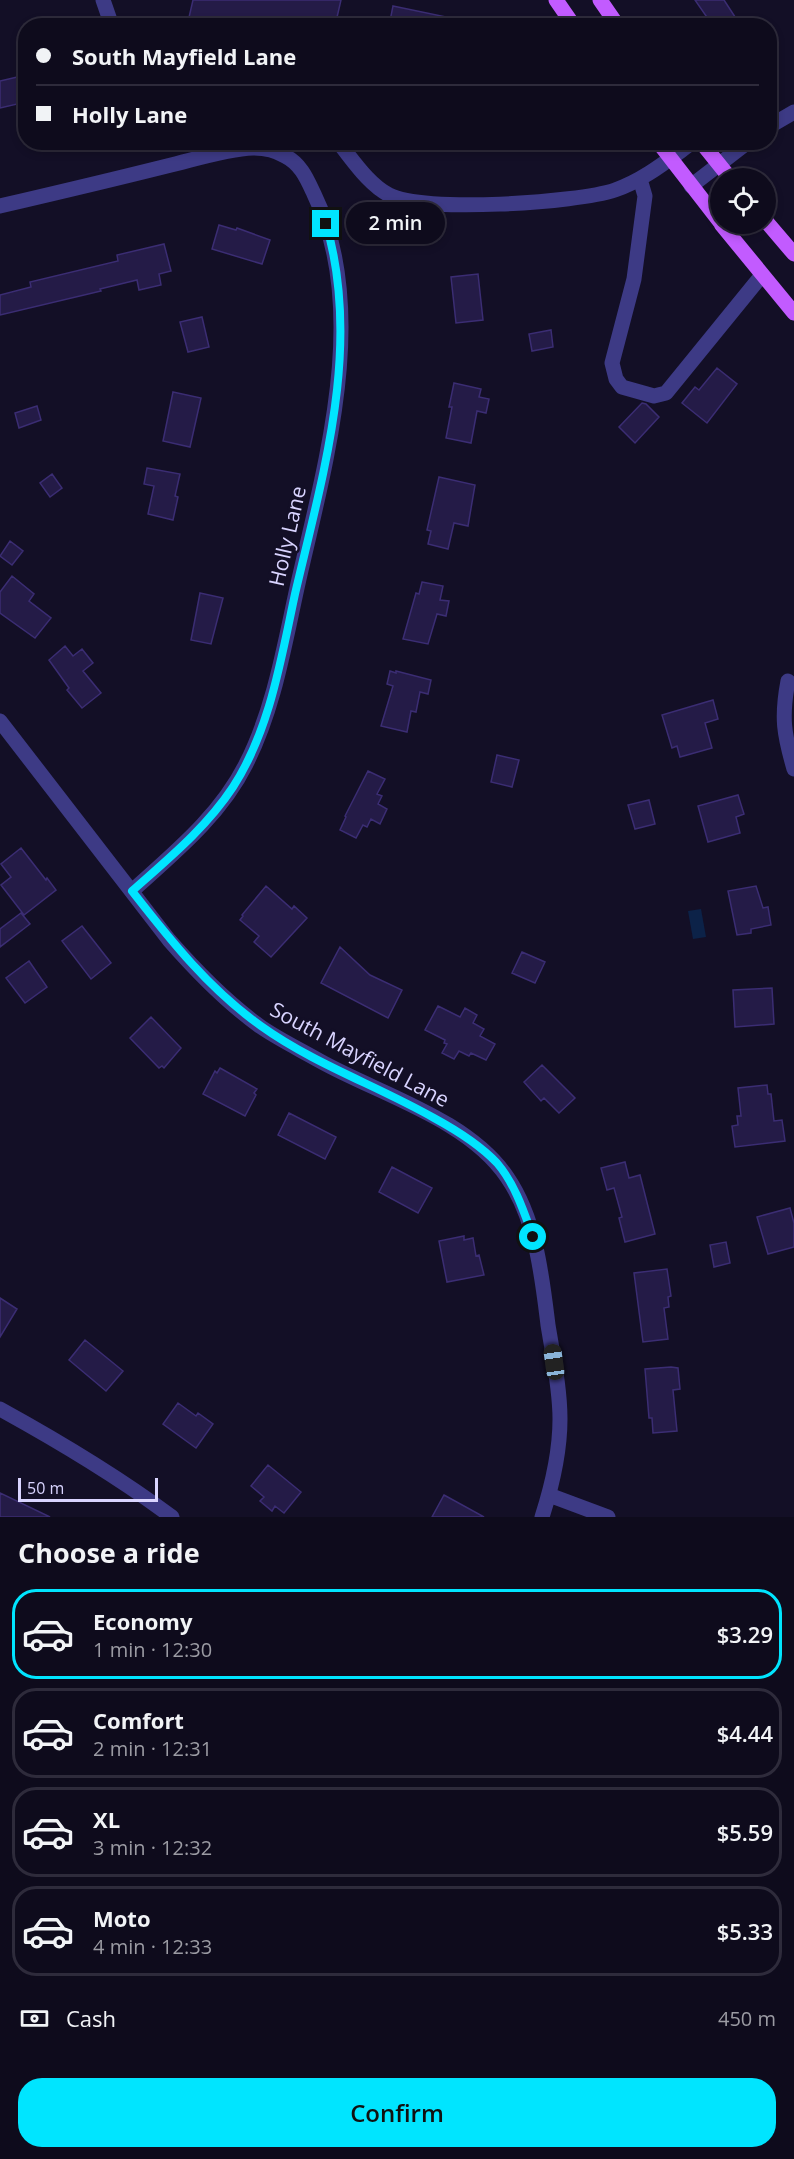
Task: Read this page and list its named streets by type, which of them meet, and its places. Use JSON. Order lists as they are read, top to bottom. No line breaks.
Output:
{"streets":{"street":["Holly Lane","South Mayfield Lane"]},"crossings":[["Holly Lane","South Mayfield Lane"]],"scale_bar":"50 m","page":{"banner":["South Mayfield Lane","Holly Lane"],"bubble":"2 min","scale":"50 m","heading":"Choose a ride","list":[{"name":"Economy","note":"1 min · 12:30","value":"$3.29"},{"name":"Comfort","note":"2 min · 12:31","value":"$4.44"},{"name":"XL","note":"3 min · 12:32","value":"$5.59"},{"name":"Moto","note":"4 min · 12:33","value":"$5.33"}],"pay":["Cash","450 m"],"buttons":"Confirm"}}
